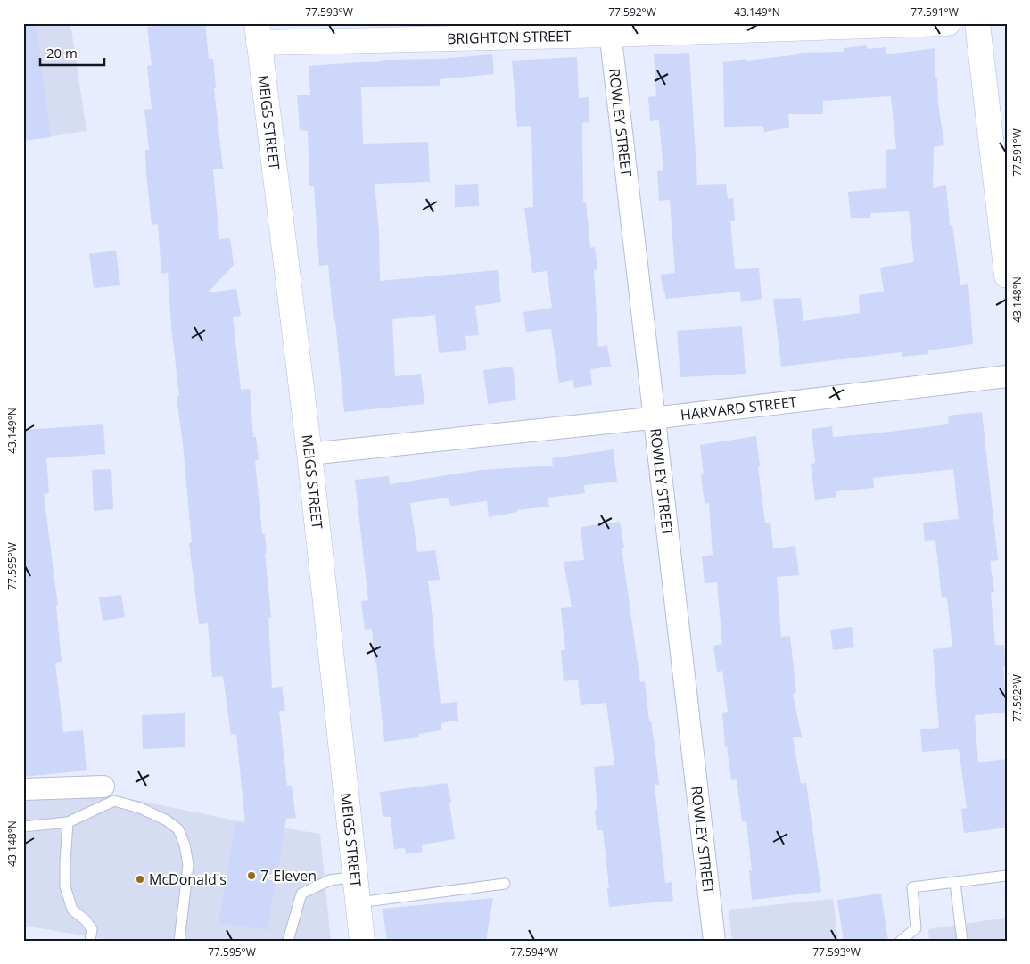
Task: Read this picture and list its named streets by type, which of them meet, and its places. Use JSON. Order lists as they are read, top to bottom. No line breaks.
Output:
{"streets":{"street":["BRIGHTON STREET","MEIGS STREET","ROWLEY STREET","HARVARD STREET"]},"crossings":[["BRIGHTON STREET","MEIGS STREET"],["BRIGHTON STREET","ROWLEY STREET"],["MEIGS STREET","HARVARD STREET"],["ROWLEY STREET","HARVARD STREET"]],"places":["7-Eleven","McDonald's"],"scale_bar":"20 m","coordinates":["77.593°W","77.592°W","43.149°N","77.591°W","43.148°N","77.595°W","77.594°W"]}
